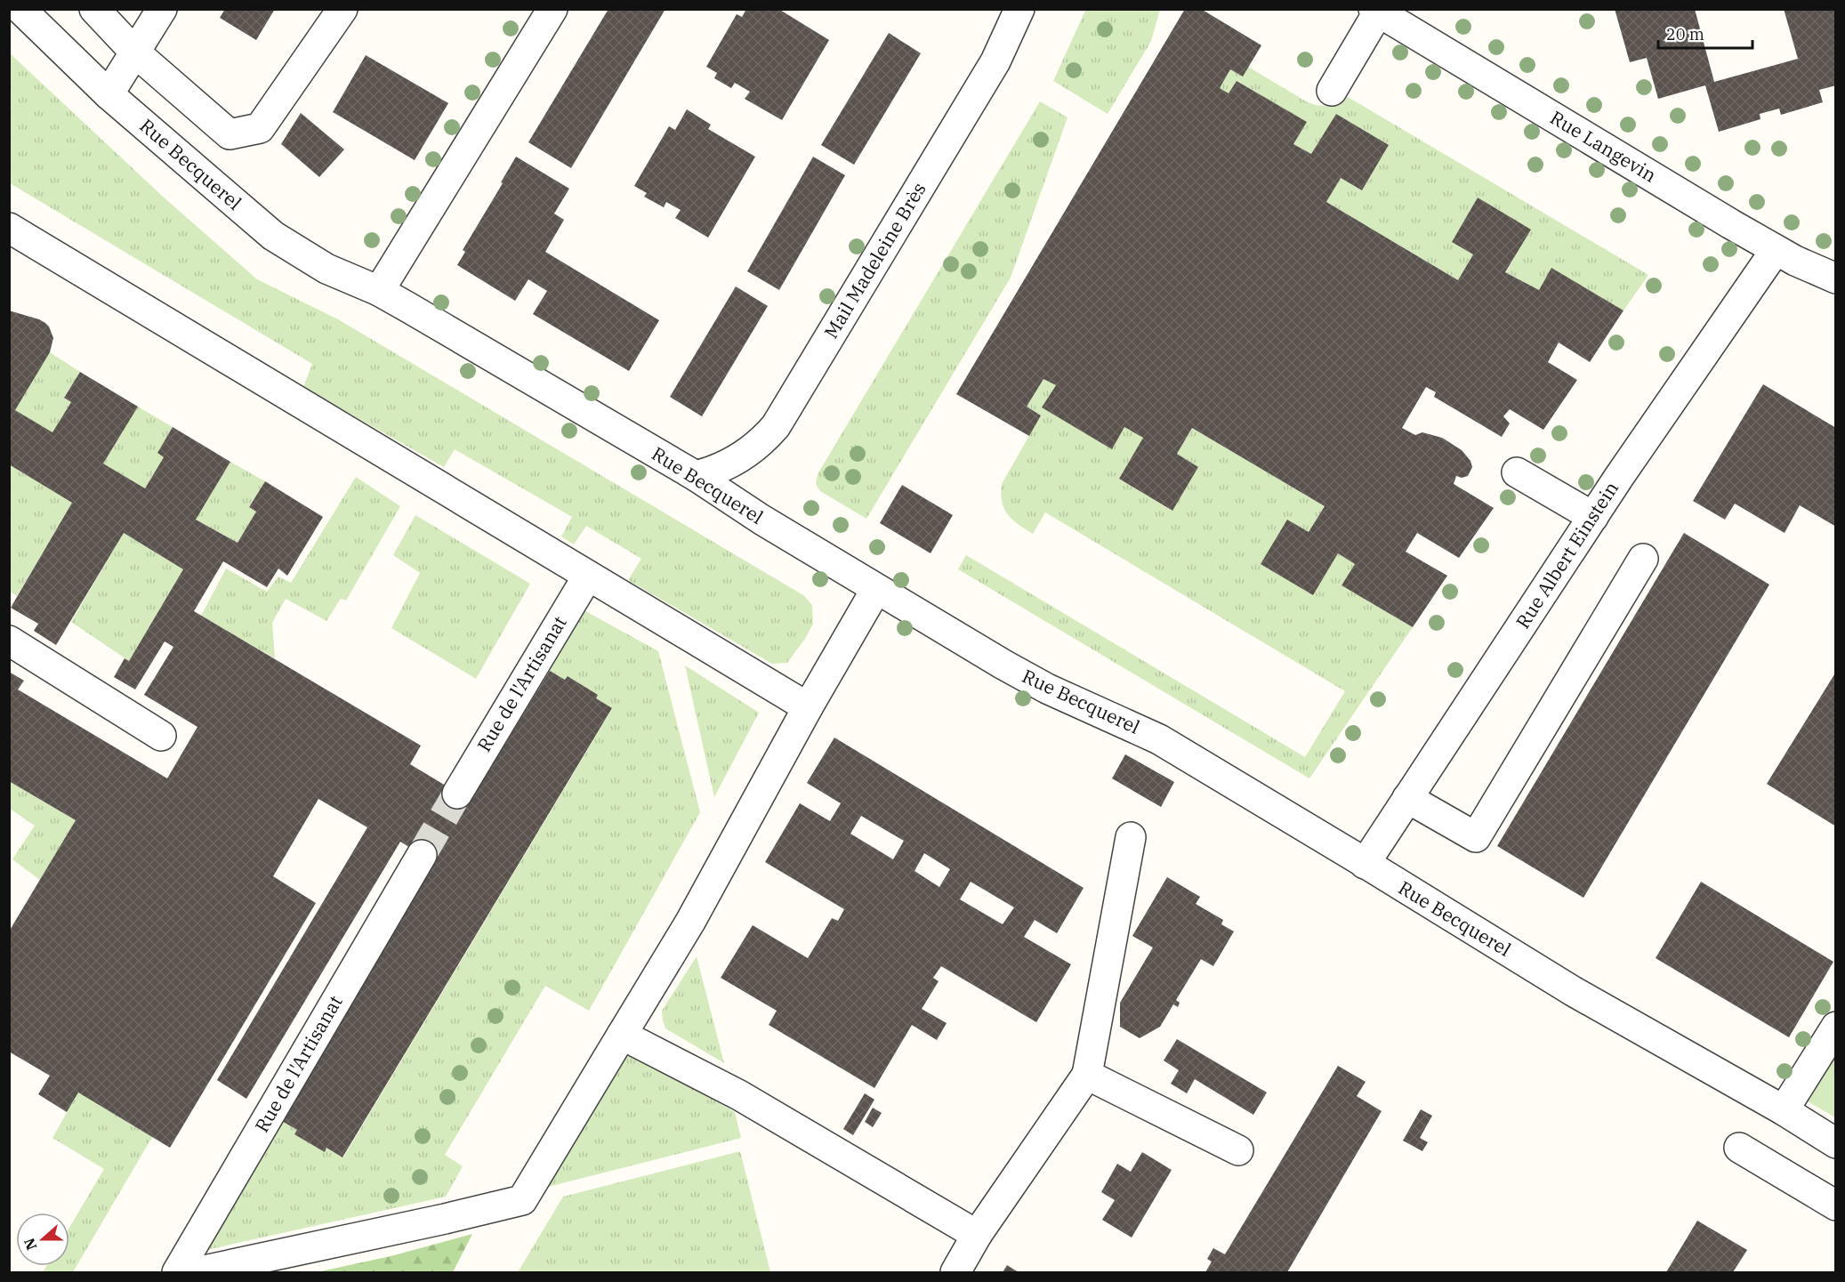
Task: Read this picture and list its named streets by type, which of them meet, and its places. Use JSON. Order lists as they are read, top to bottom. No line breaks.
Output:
{"streets":{"street":["Rue Langevin","Rue Becquerel","Mail Madeleine Brès","Rue Albert Einstein","Rue de l'Artisanat"]},"crossings":[["Rue Langevin","Rue Albert Einstein"],["Rue Becquerel","Mail Madeleine Brès"],["Rue Becquerel","Rue Albert Einstein"]],"scale_bar":"20 m","north":"left"}
